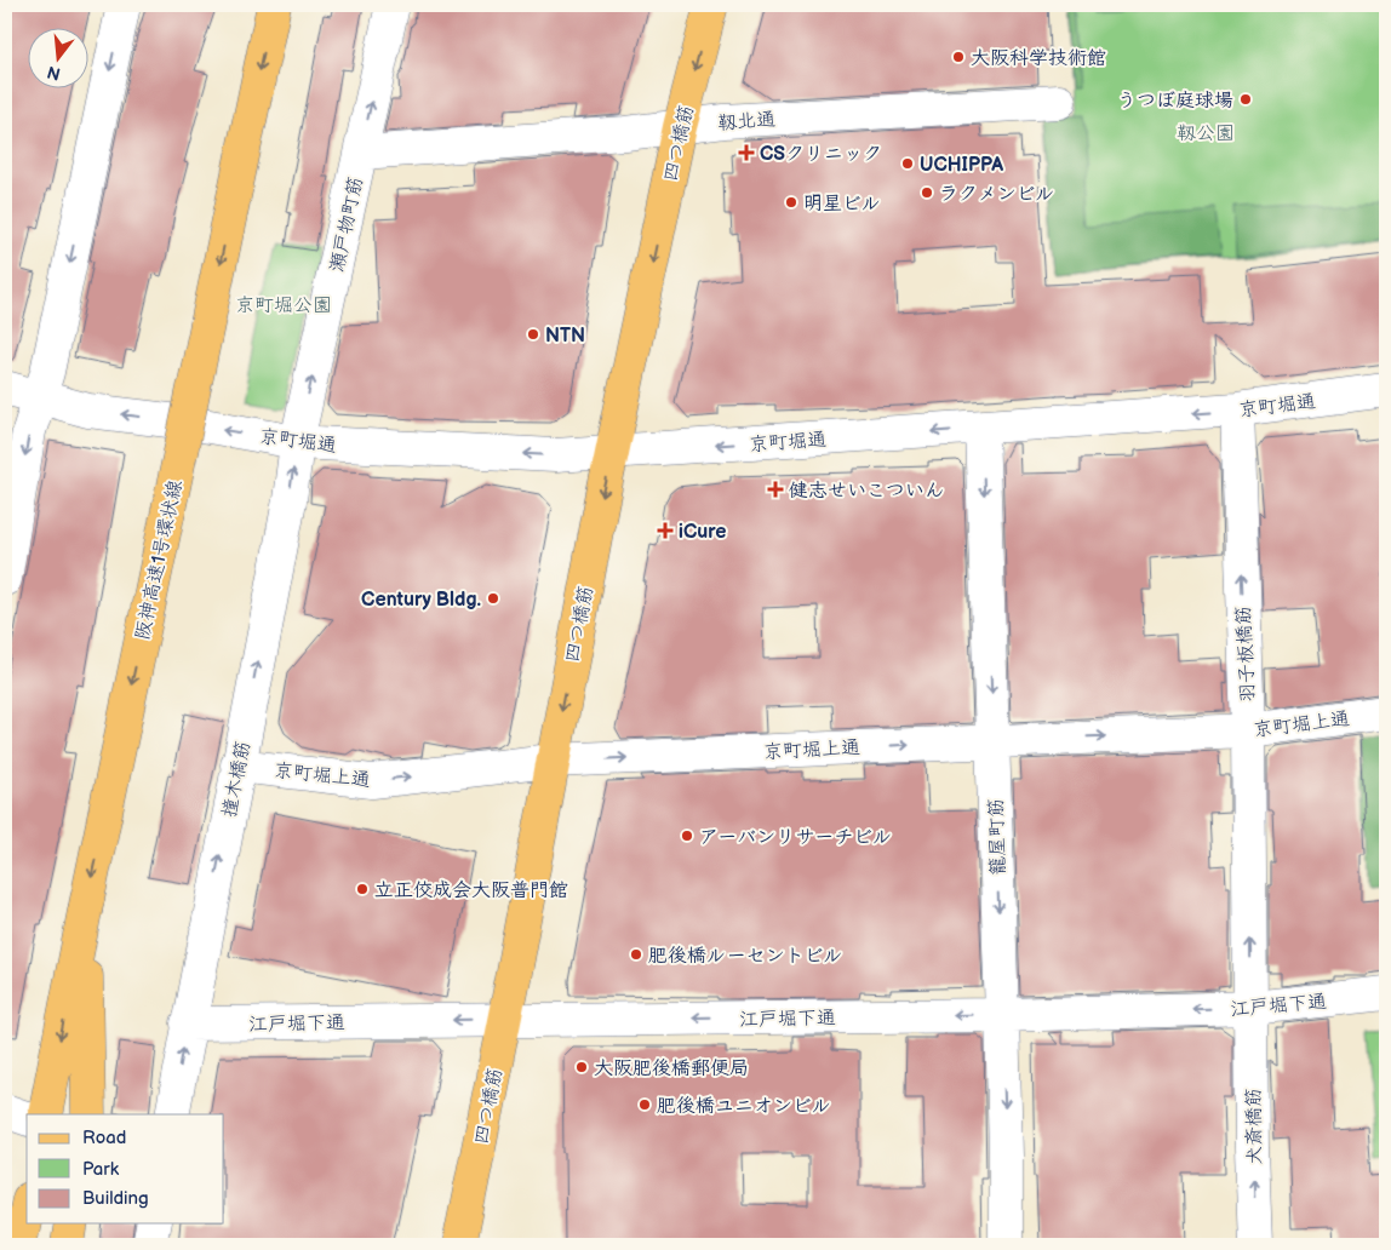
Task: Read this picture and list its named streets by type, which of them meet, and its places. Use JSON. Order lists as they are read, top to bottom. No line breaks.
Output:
{"streets":{"main road":["四つ橋筋","阪神高速1号環状線"],"street":["靱北通","瀬戸物町筋","京町堀通","羽子板橋筋","京町堀上通","撞木橋筋","籠屋町筋","江戸堀下通","犬斎橋筋"]},"crossings":[["靱北通","四つ橋筋"],["靱北通","瀬戸物町筋"],["四つ橋筋","京町堀通"],["四つ橋筋","京町堀上通"],["四つ橋筋","江戸堀下通"],["瀬戸物町筋","京町堀通"],["瀬戸物町筋","撞木橋筋"],["京町堀通","羽子板橋筋"],["京町堀通","撞木橋筋"],["京町堀通","籠屋町筋"],["羽子板橋筋","京町堀上通"],["羽子板橋筋","江戸堀下通"],["羽子板橋筋","犬斎橋筋"],["京町堀上通","撞木橋筋"],["京町堀上通","籠屋町筋"],["撞木橋筋","江戸堀下通"],["籠屋町筋","江戸堀下通"],["江戸堀下通","犬斎橋筋"]],"one_way":["四つ橋筋","京町堀通","阪神高速1号環状線","羽子板橋筋","京町堀上通","撞木橋筋","籠屋町筋","江戸堀下通","犬斎橋筋"],"parks":["靱公園","京町堀公園"],"places":{"other":["大阪科学技術館","うつぼ庭球場","UCHIPPA","ラクメンビル","明星ビル","NTN","Century Bldg.","アーバンリサーチビル","立正佼成会大阪普門館","肥後橋ルーセントビル","大阪肥後橋郵便局","肥後橋ユニオンビル"],"health":["CSクリニック","健志せいこついん","iCure"]},"legend":["Road","Park","Building"],"north":"bottom"}
